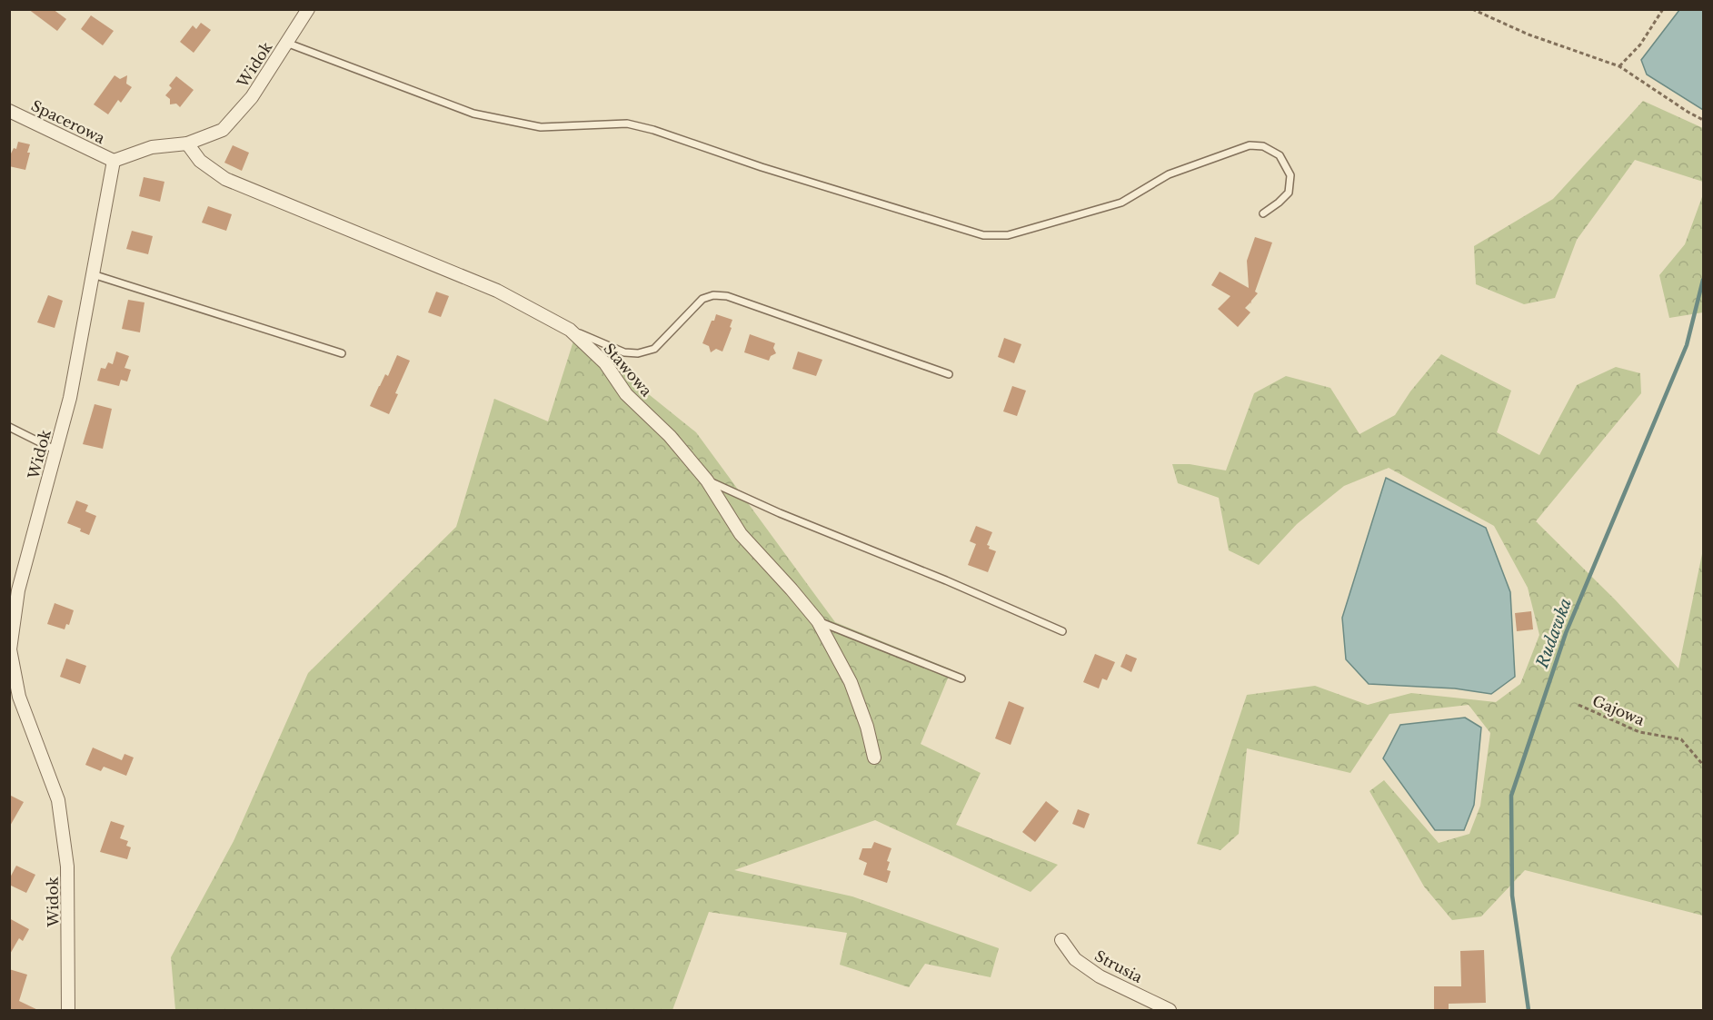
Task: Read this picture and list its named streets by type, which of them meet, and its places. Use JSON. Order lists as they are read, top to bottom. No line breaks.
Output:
{"streets":{"street":["Widok","Spacerowa","Stawowa","Strusia"],"path":["Gajowa"]},"crossings":[["Widok","Spacerowa"],["Widok","Stawowa"]],"water":["Rudawka"]}
